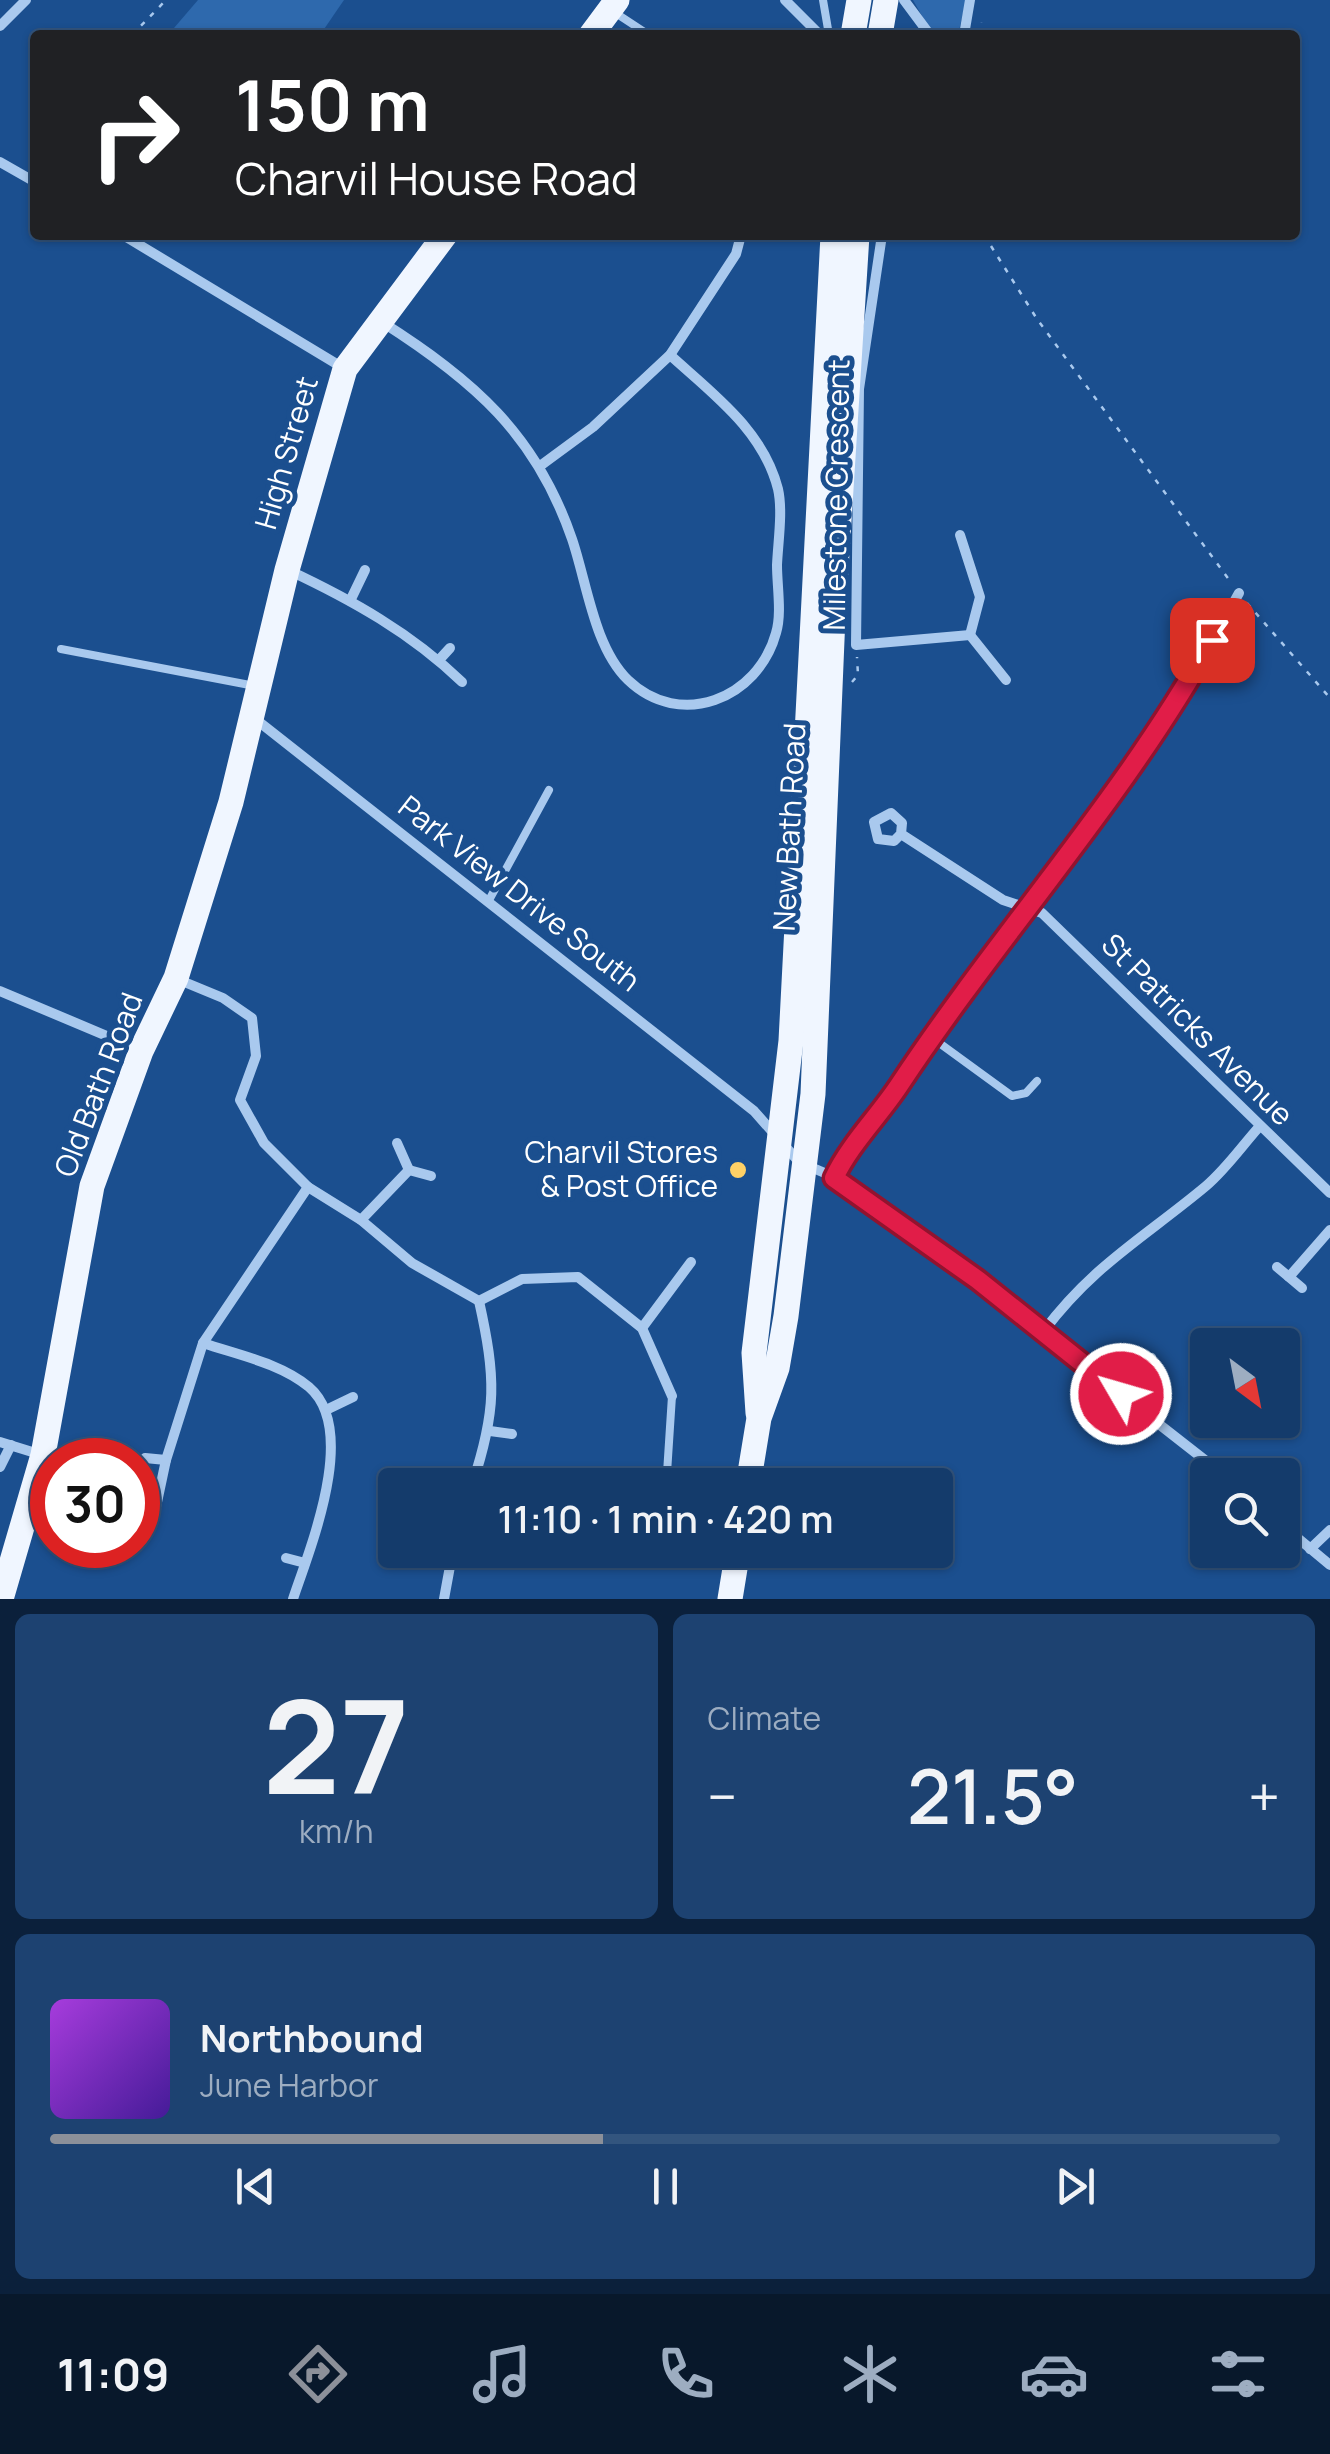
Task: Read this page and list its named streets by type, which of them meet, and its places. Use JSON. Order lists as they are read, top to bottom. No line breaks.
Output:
{"streets":{"main road":["High Street","New Bath Road","Old Bath Road"],"street":["Milestone Crescent","Park View Drive South","St Patricks Avenue"]},"crossings":[["High Street","Park View Drive South"],["High Street","Old Bath Road"],["New Bath Road","Park View Drive South"],["Park View Drive South","Old Bath Road"]],"places":["Charvil Stores & Post Office"],"north":"bottom right","page":{"turn":["150 m","Charvil House Road"],"limit":"30","trip":"11:10 · 1 min · 420 m","tile":[["27","km/h"],"Climate"],"heat":["−","21.5°","+"],"song":["Northbound","June Harbor"],"tabs":"11:09"}}
